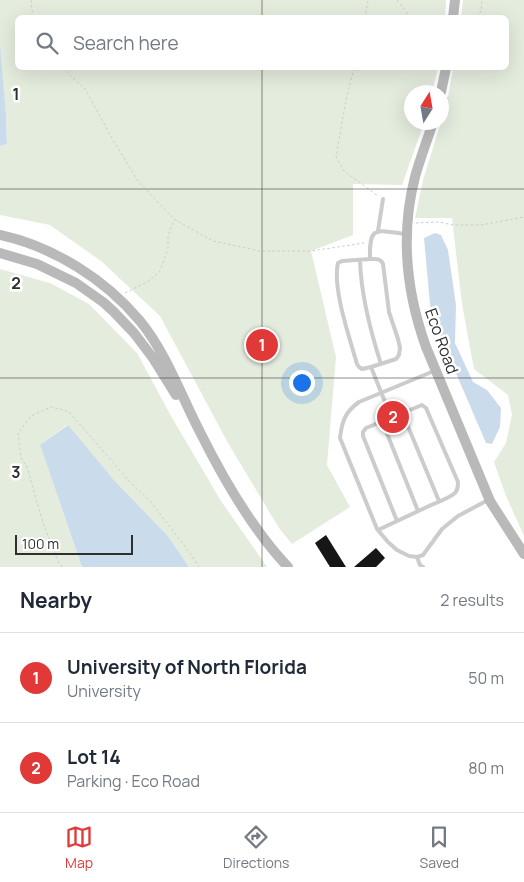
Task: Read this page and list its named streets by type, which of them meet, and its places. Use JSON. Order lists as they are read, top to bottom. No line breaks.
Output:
{"streets":{"street":["Eco Road"]},"scale_bar":"100 m","north":"top","page":{"search":"Search here","pins":["1","2"],"scale":"100 m","heading":["Nearby","2 results"],"list":[{"mark":"1","name":"University of North Florida","note":"University","value":"50 m"},{"mark":"2","name":"Lot 14","note":"Parking · Eco Road","value":"80 m"}],"nav":["Map","Directions","Saved"]},"grid":{"rows":["1","2","3"]}}
